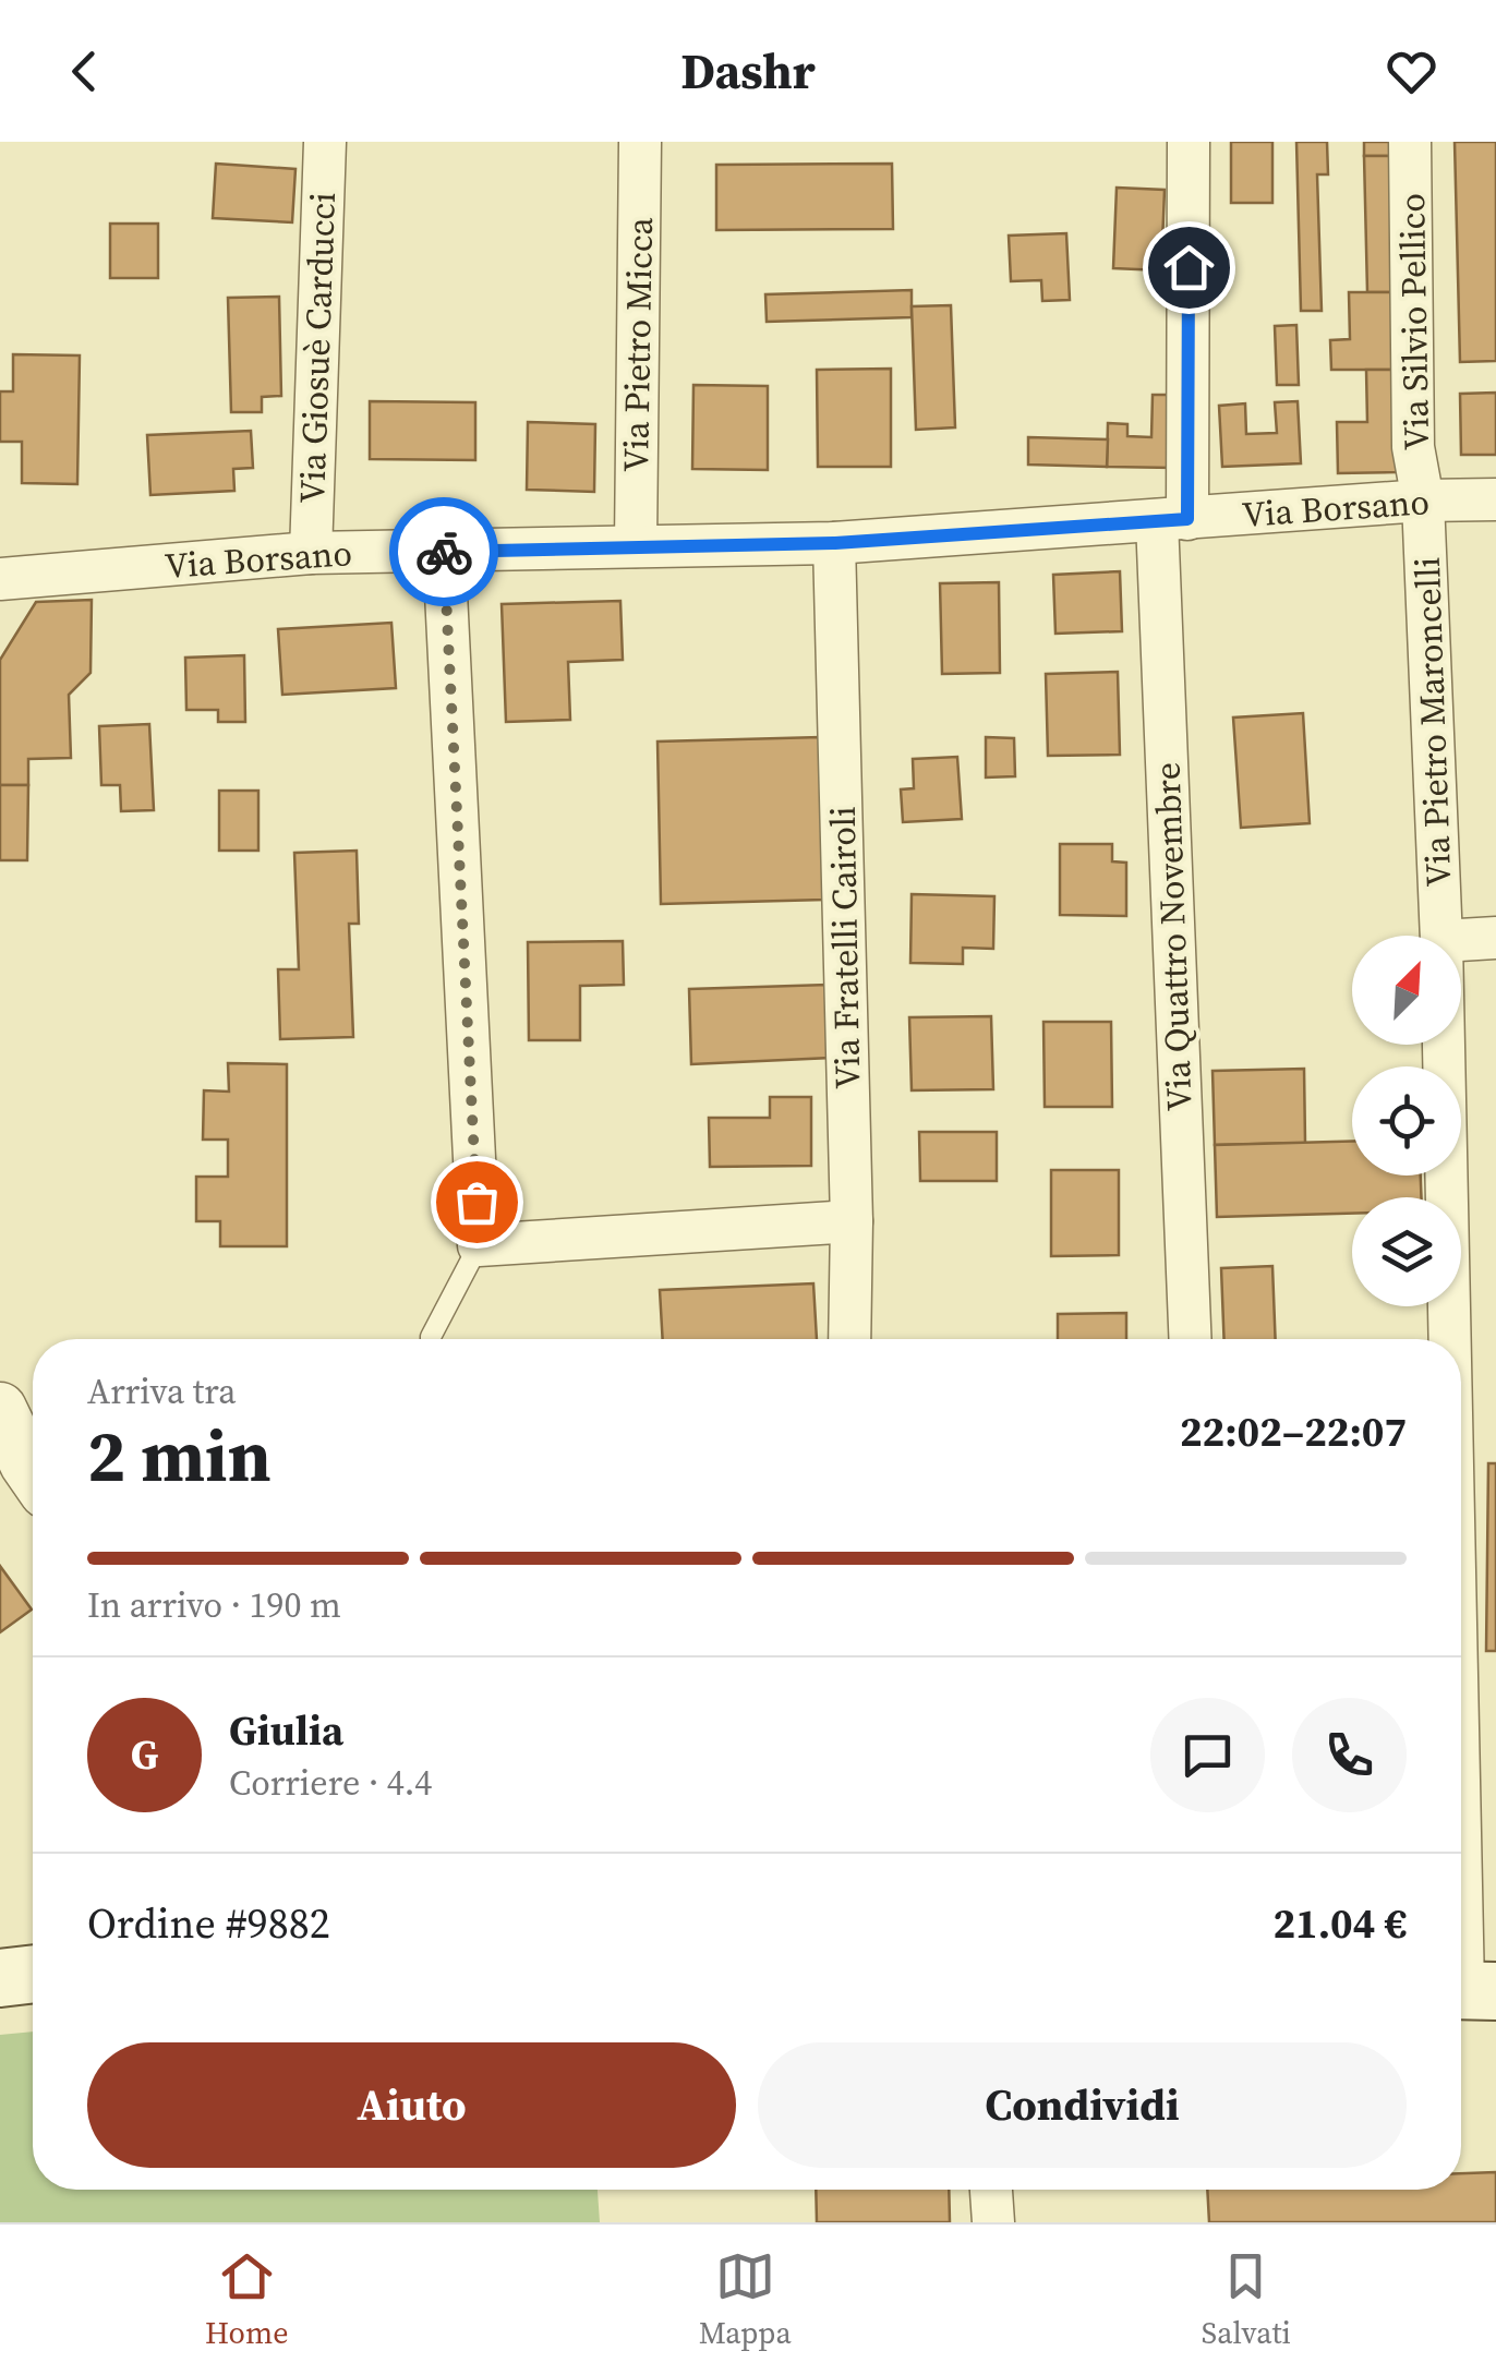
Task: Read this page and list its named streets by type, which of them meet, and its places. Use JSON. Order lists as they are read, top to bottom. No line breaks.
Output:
{"streets":{"street":["Via Silvio Pellico","Via Pietro Micca","Via Giosuè Carducci","Via Borsano","Via Pietro Maroncelli","Via Quattro Novembre","Via Fratelli Cairoli"]},"crossings":[["Via Silvio Pellico","Via Borsano"],["Via Silvio Pellico","Via Pietro Maroncelli"],["Via Pietro Micca","Via Borsano"],["Via Giosuè Carducci","Via Borsano"],["Via Borsano","Via Pietro Maroncelli"],["Via Borsano","Via Quattro Novembre"],["Via Borsano","Via Fratelli Cairoli"]],"north":"top right","page":{"header":"Dashr","heading":["2 min","Arriva tra","22:02–22:07"],"panel":["Giulia","Corriere · 4.4","Ordine #9882","21.04 €"],"bar":"In arrivo · 190 m","round":"G","buttons":["Aiuto","Condividi"],"tabs":["Home","Mappa","Salvati"]}}
